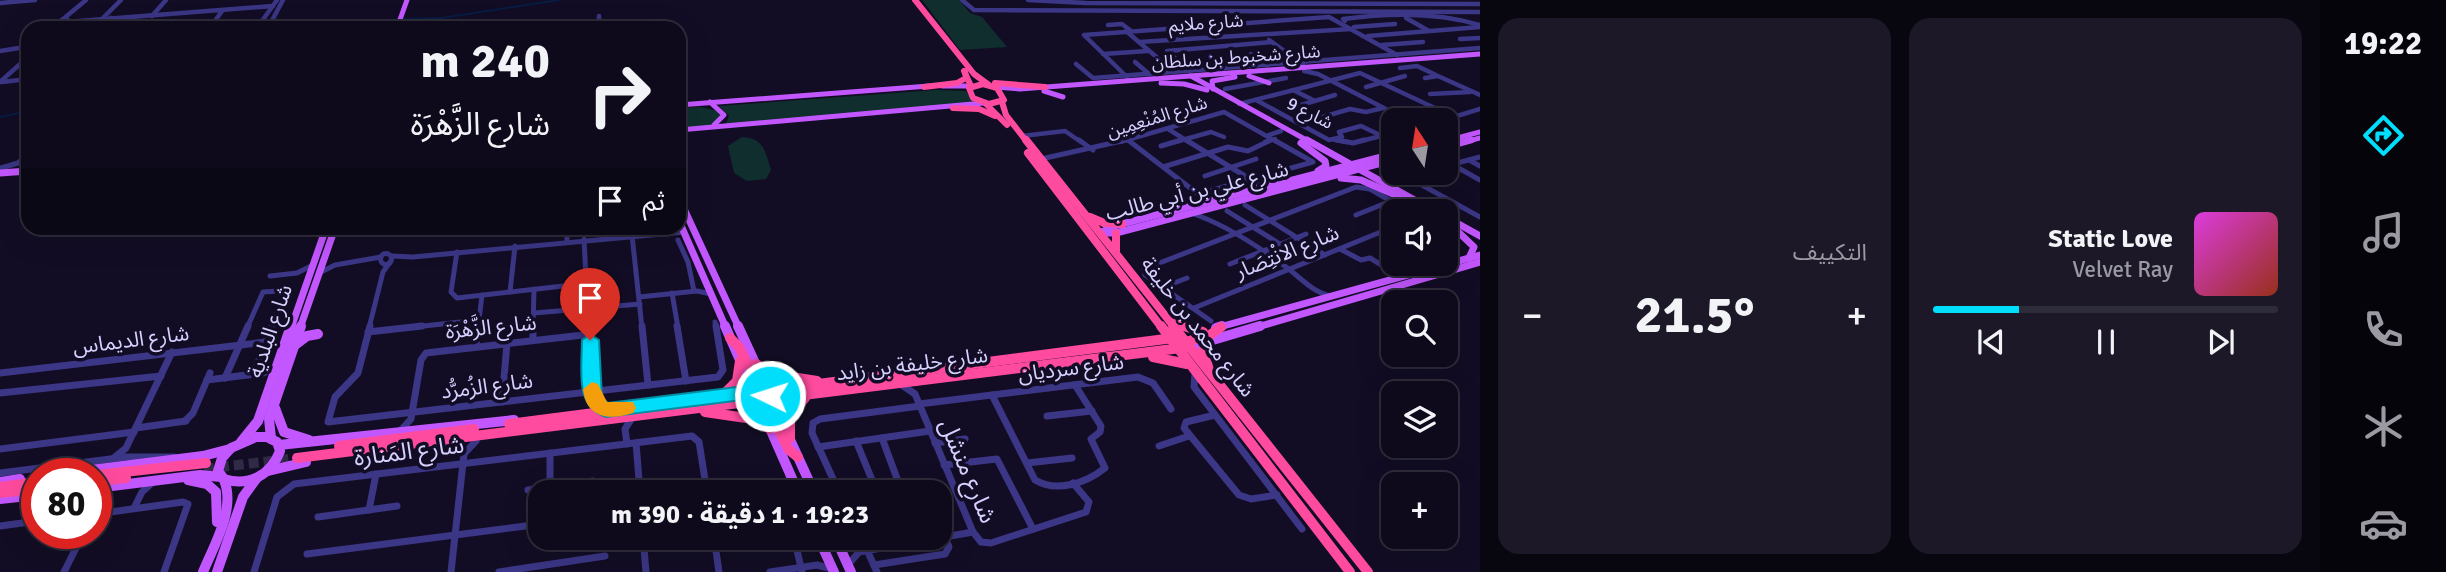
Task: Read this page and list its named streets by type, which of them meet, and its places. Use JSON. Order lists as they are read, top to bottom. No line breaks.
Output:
{"streets":{"highway":["شارع محمد بن خليفة","شارع خليفة بن زايد"],"main road":["شارع شخبوط بن سلطان","شارع علي بن أبي طالب","شارع البلدية"],"street":["شارع ملايم","شارع 9","شارع المُنْعِمِين","شارع الانْتِصَار","شارع الزَّهْرَة","شارع الديماس","شارع سرديان","شارع الزُمرُّد","شارع المَنارة","شارع منشل"]},"crossings":[["شارع ملايم","شارع شخبوط بن سلطان"],["شارع شخبوط بن سلطان","شارع محمد بن خليفة"],["شارع المُنْعِمِين","شارع محمد بن خليفة"],["شارع علي بن أبي طالب","شارع محمد بن خليفة"],["شارع الزَّهْرَة","شارع الزُمرُّد"],["شارع محمد بن خليفة","شارع خليفة بن زايد"],["شارع سرديان","شارع منشل"]],"north":"top","page":{"tabs":"19:22","tile":"التكييف","turn":["240 m","شارع الزَّهْرَة"],"map_buttons":"+","then":"ثم","song":["Static Love","Velvet Ray"],"heat":["−","21.5°","+"],"limit":"80","trip":"19:23 · 1 دقيقة · 390 m"}}
